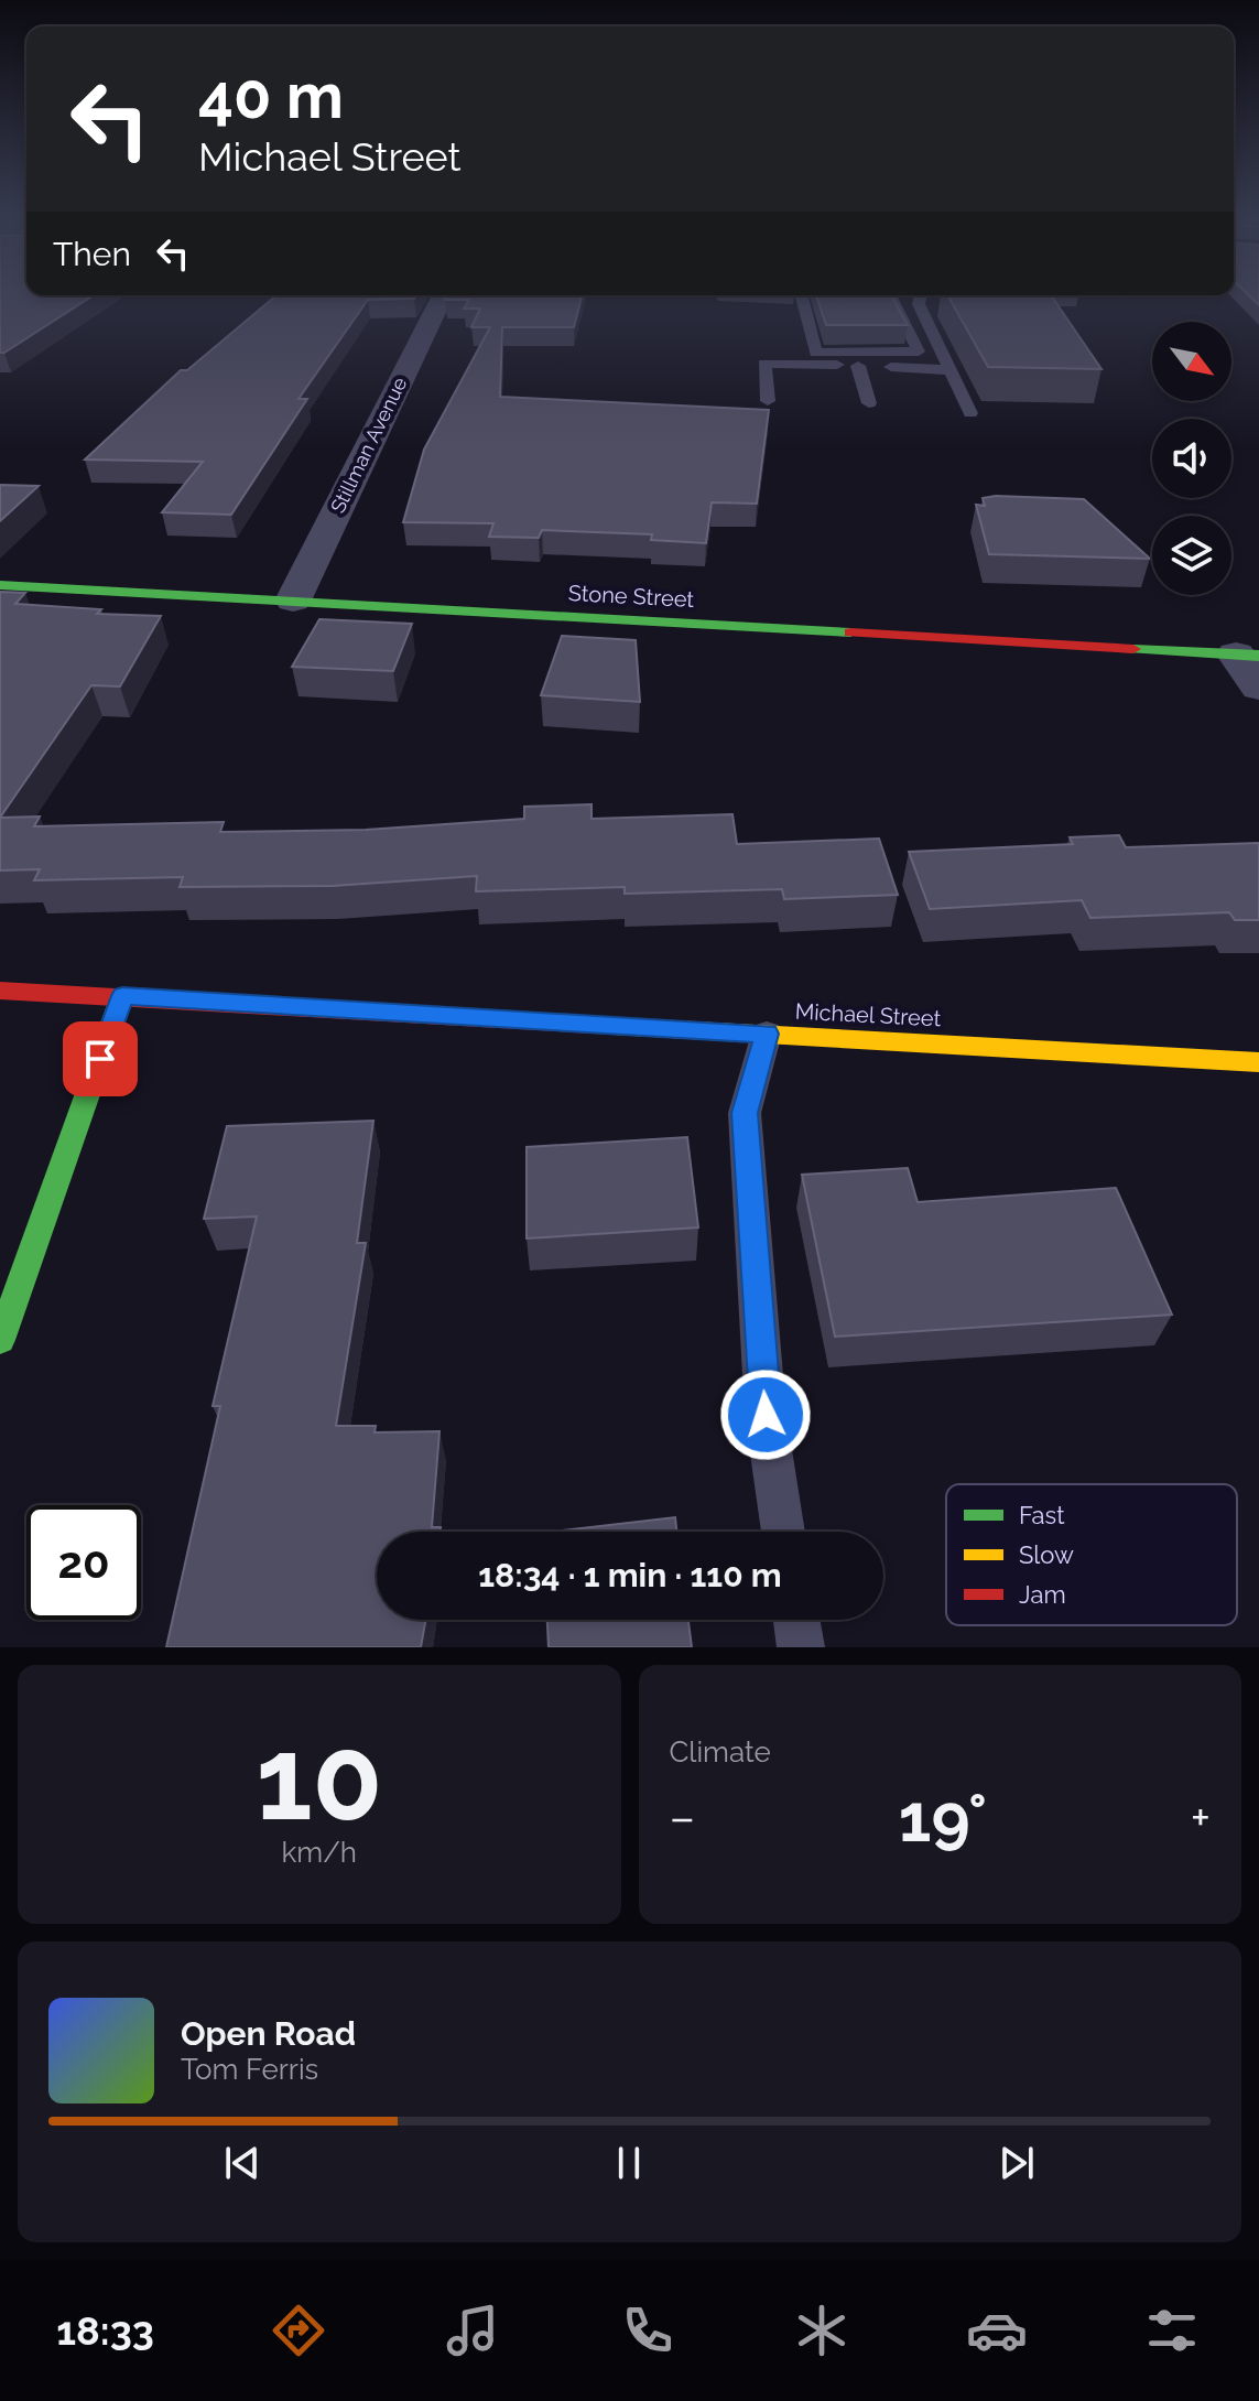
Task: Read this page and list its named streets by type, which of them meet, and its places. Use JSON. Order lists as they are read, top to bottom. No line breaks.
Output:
{"streets":{"street":["Stillman Avenue","Stone Street","Michael Street"]},"crossings":[["Stillman Avenue","Stone Street"]],"legend":["Fast","Slow","Jam"],"north":"bottom right","page":{"turn":["40 m","Michael Street"],"then":"Then","limit":"20","trip":"18:34 · 1 min · 110 m","tile":[["10","km/h"],"Climate"],"heat":["−","19°","+"],"song":["Open Road","Tom Ferris"],"tabs":"18:33"}}
